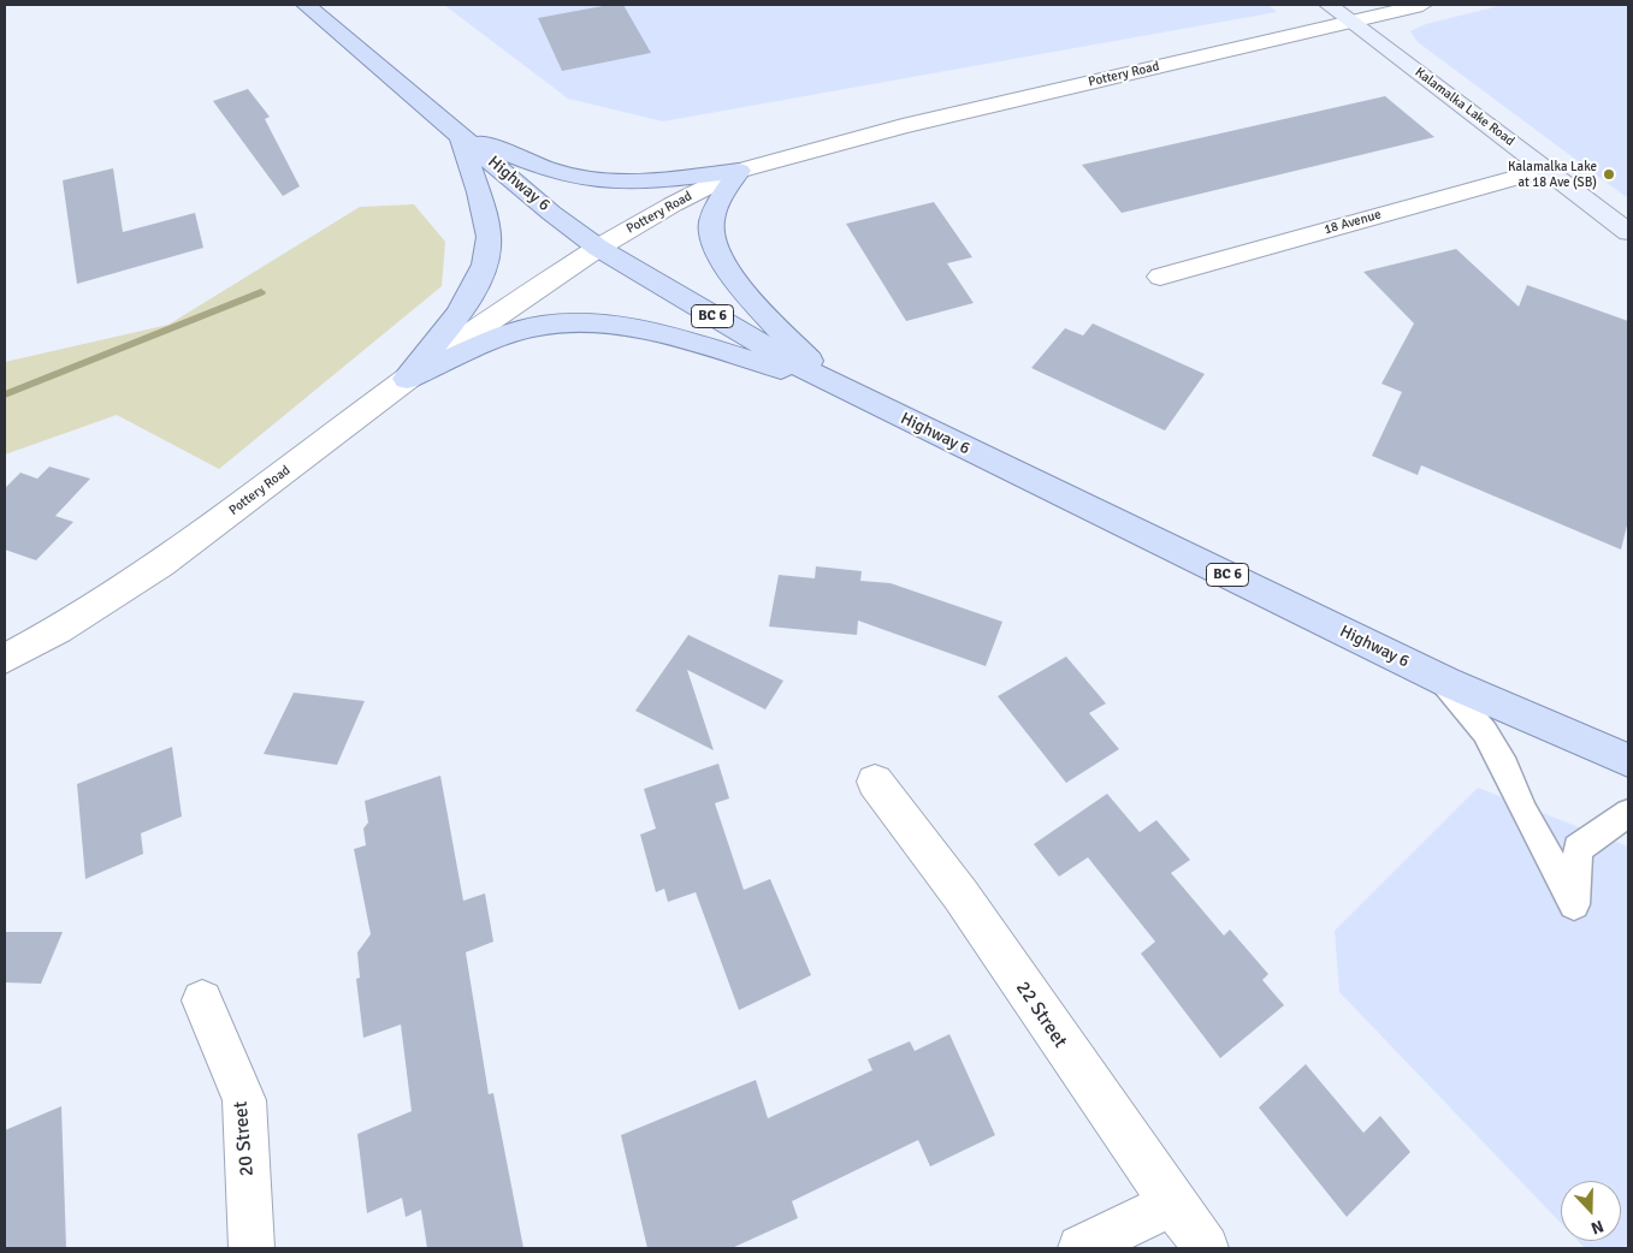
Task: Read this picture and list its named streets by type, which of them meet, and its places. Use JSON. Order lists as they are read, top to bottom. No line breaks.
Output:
{"streets":{"main road":["Kalamalka Lake Road","Highway 6","BC 6"],"street":["Pottery Road","18 Avenue","22 Street","20 Street"]},"crossings":[["Pottery Road","Kalamalka Lake Road"],["Pottery Road","Highway 6"],["Kalamalka Lake Road","18 Avenue"]],"places":["Kalamalka Lake at 18 Ave (SB)"],"north":"bottom"}
